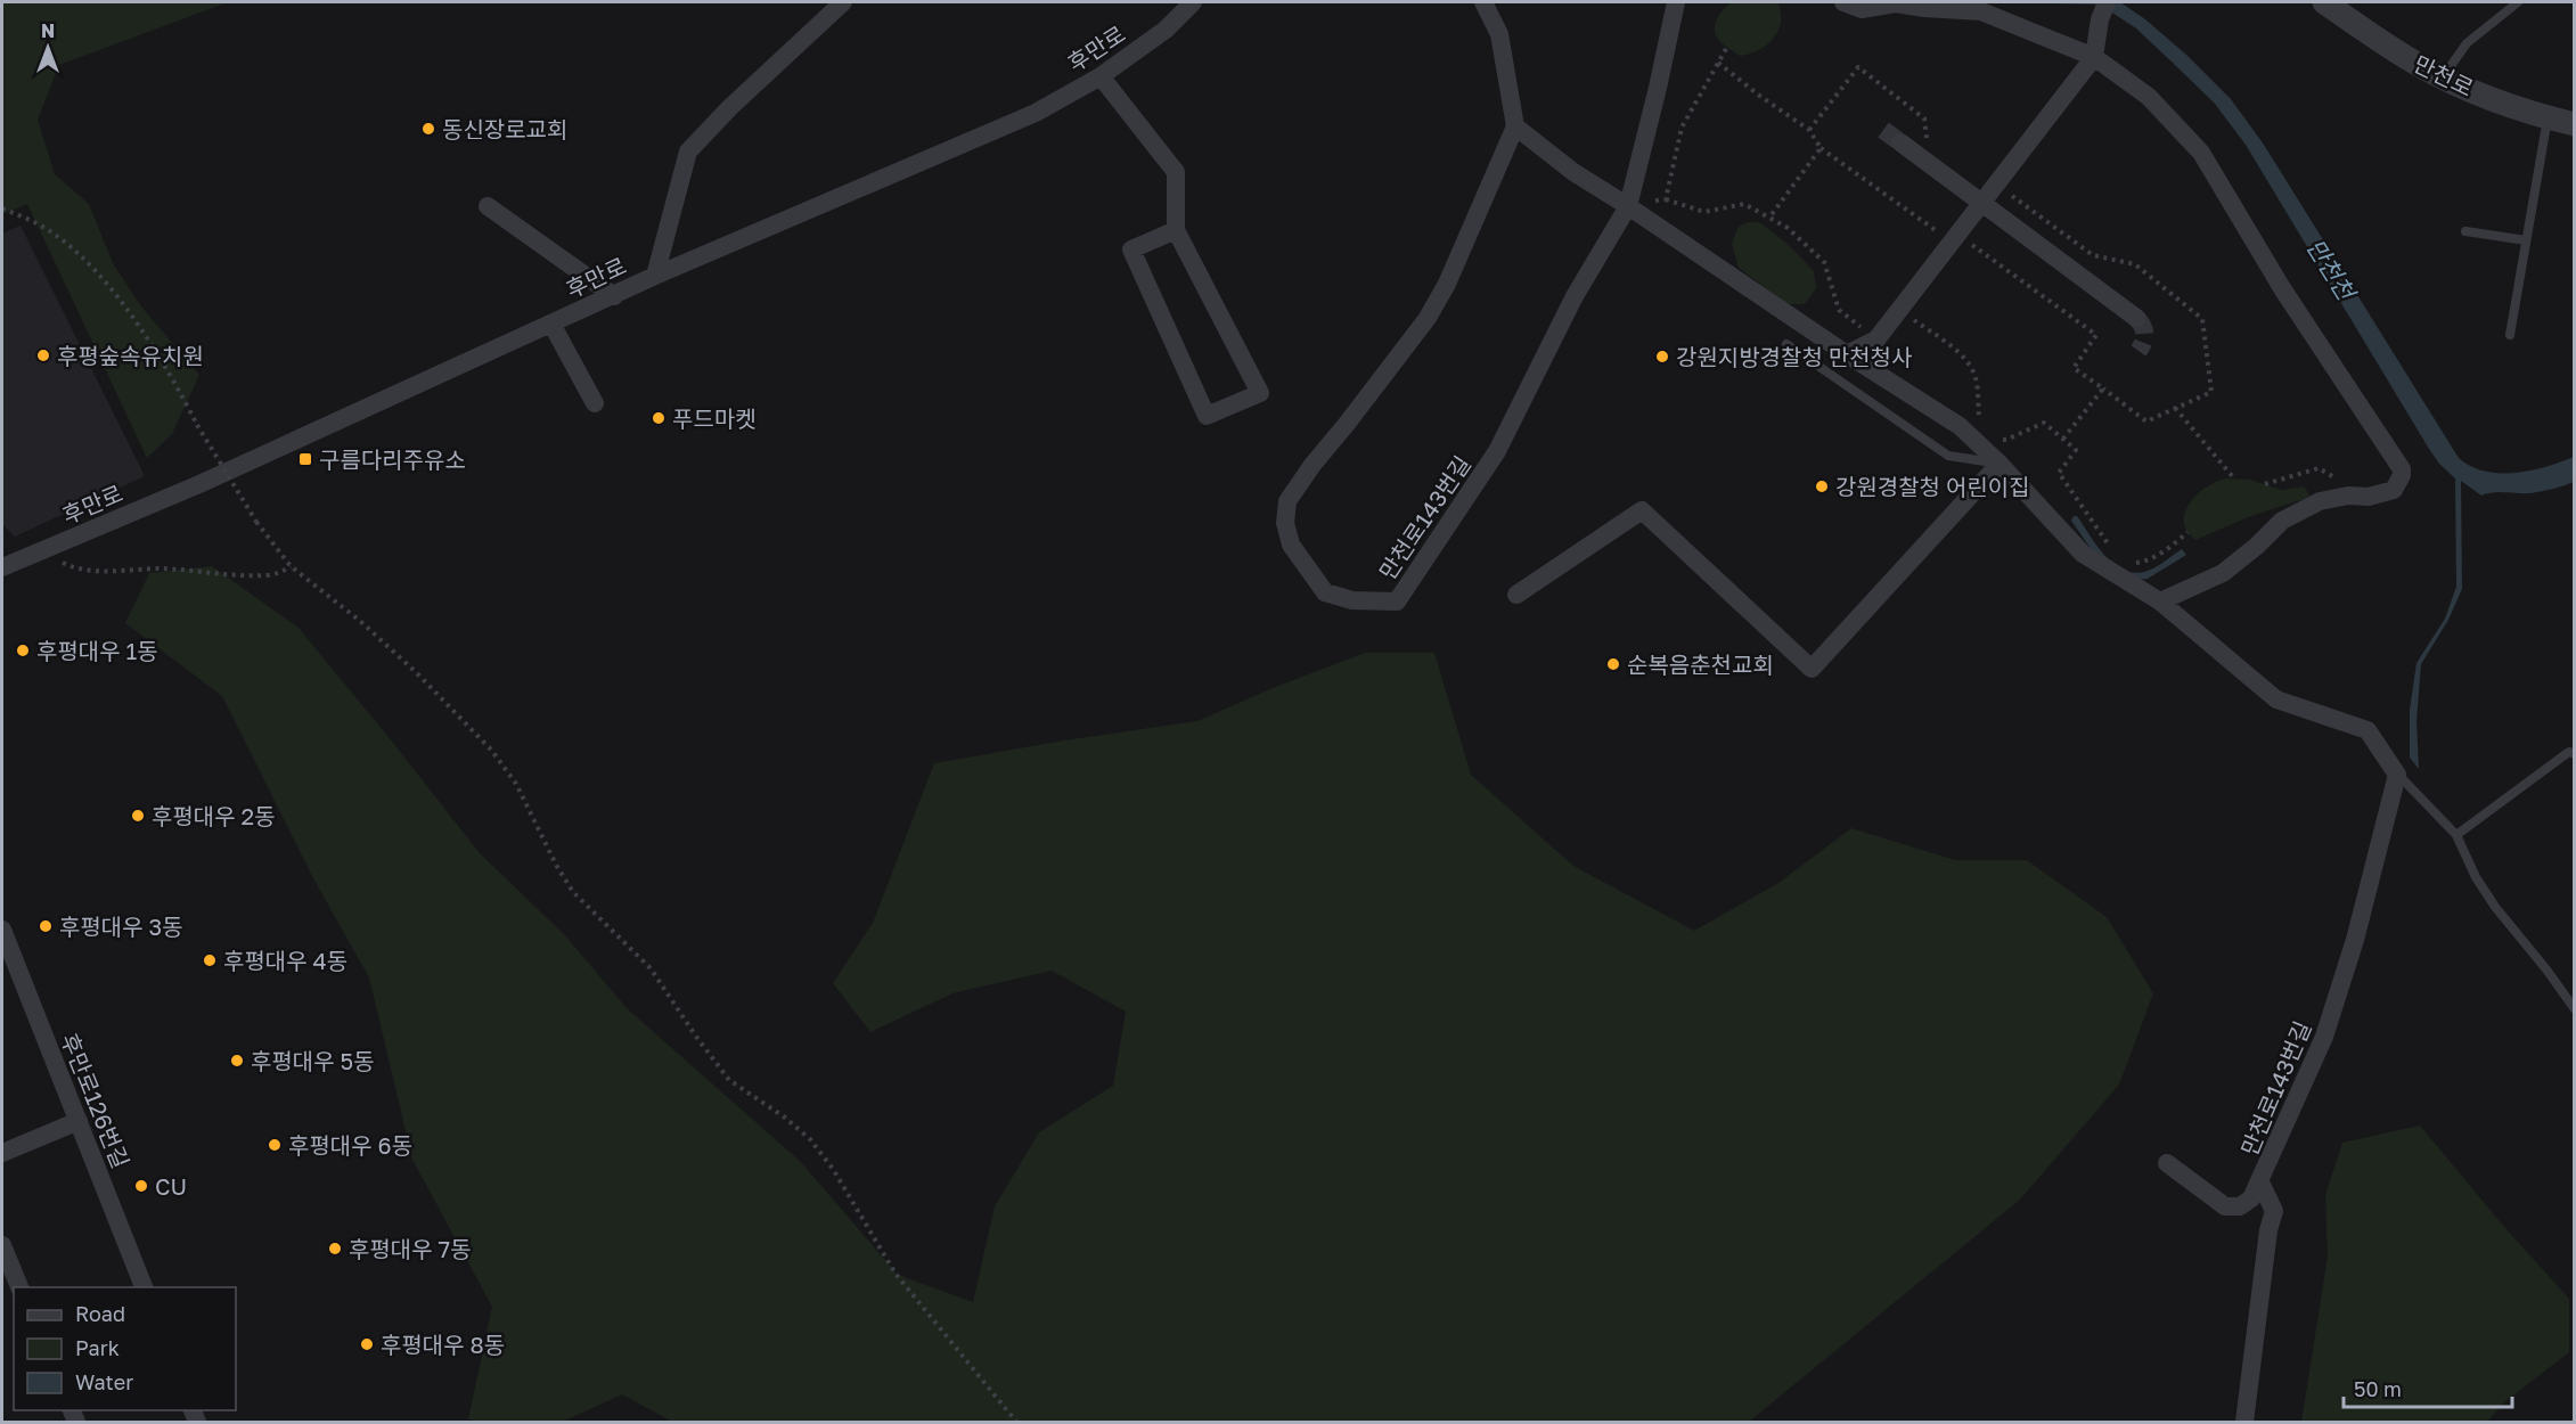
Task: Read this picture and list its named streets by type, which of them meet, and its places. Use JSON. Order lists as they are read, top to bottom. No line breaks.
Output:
{"streets":{"street":["후만로","만천로","만천로143번길","후만로126번길"]},"water":["만천천"],"places":{"other":["동신장로교회","후평숲속유치원","강원지방경찰청 만천청사","푸드마켓","강원경찰청 어린이집","후평대우 1동","순복음춘천교회","후평대우 2동","후평대우 3동","후평대우 4동","후평대우 5동","후평대우 6동","CU","후평대우 7동","후평대우 8동"],"transit":["구름다리주유소"]},"legend":["Road","Park","Water"],"scale_bar":"50 m","north":"top"}
